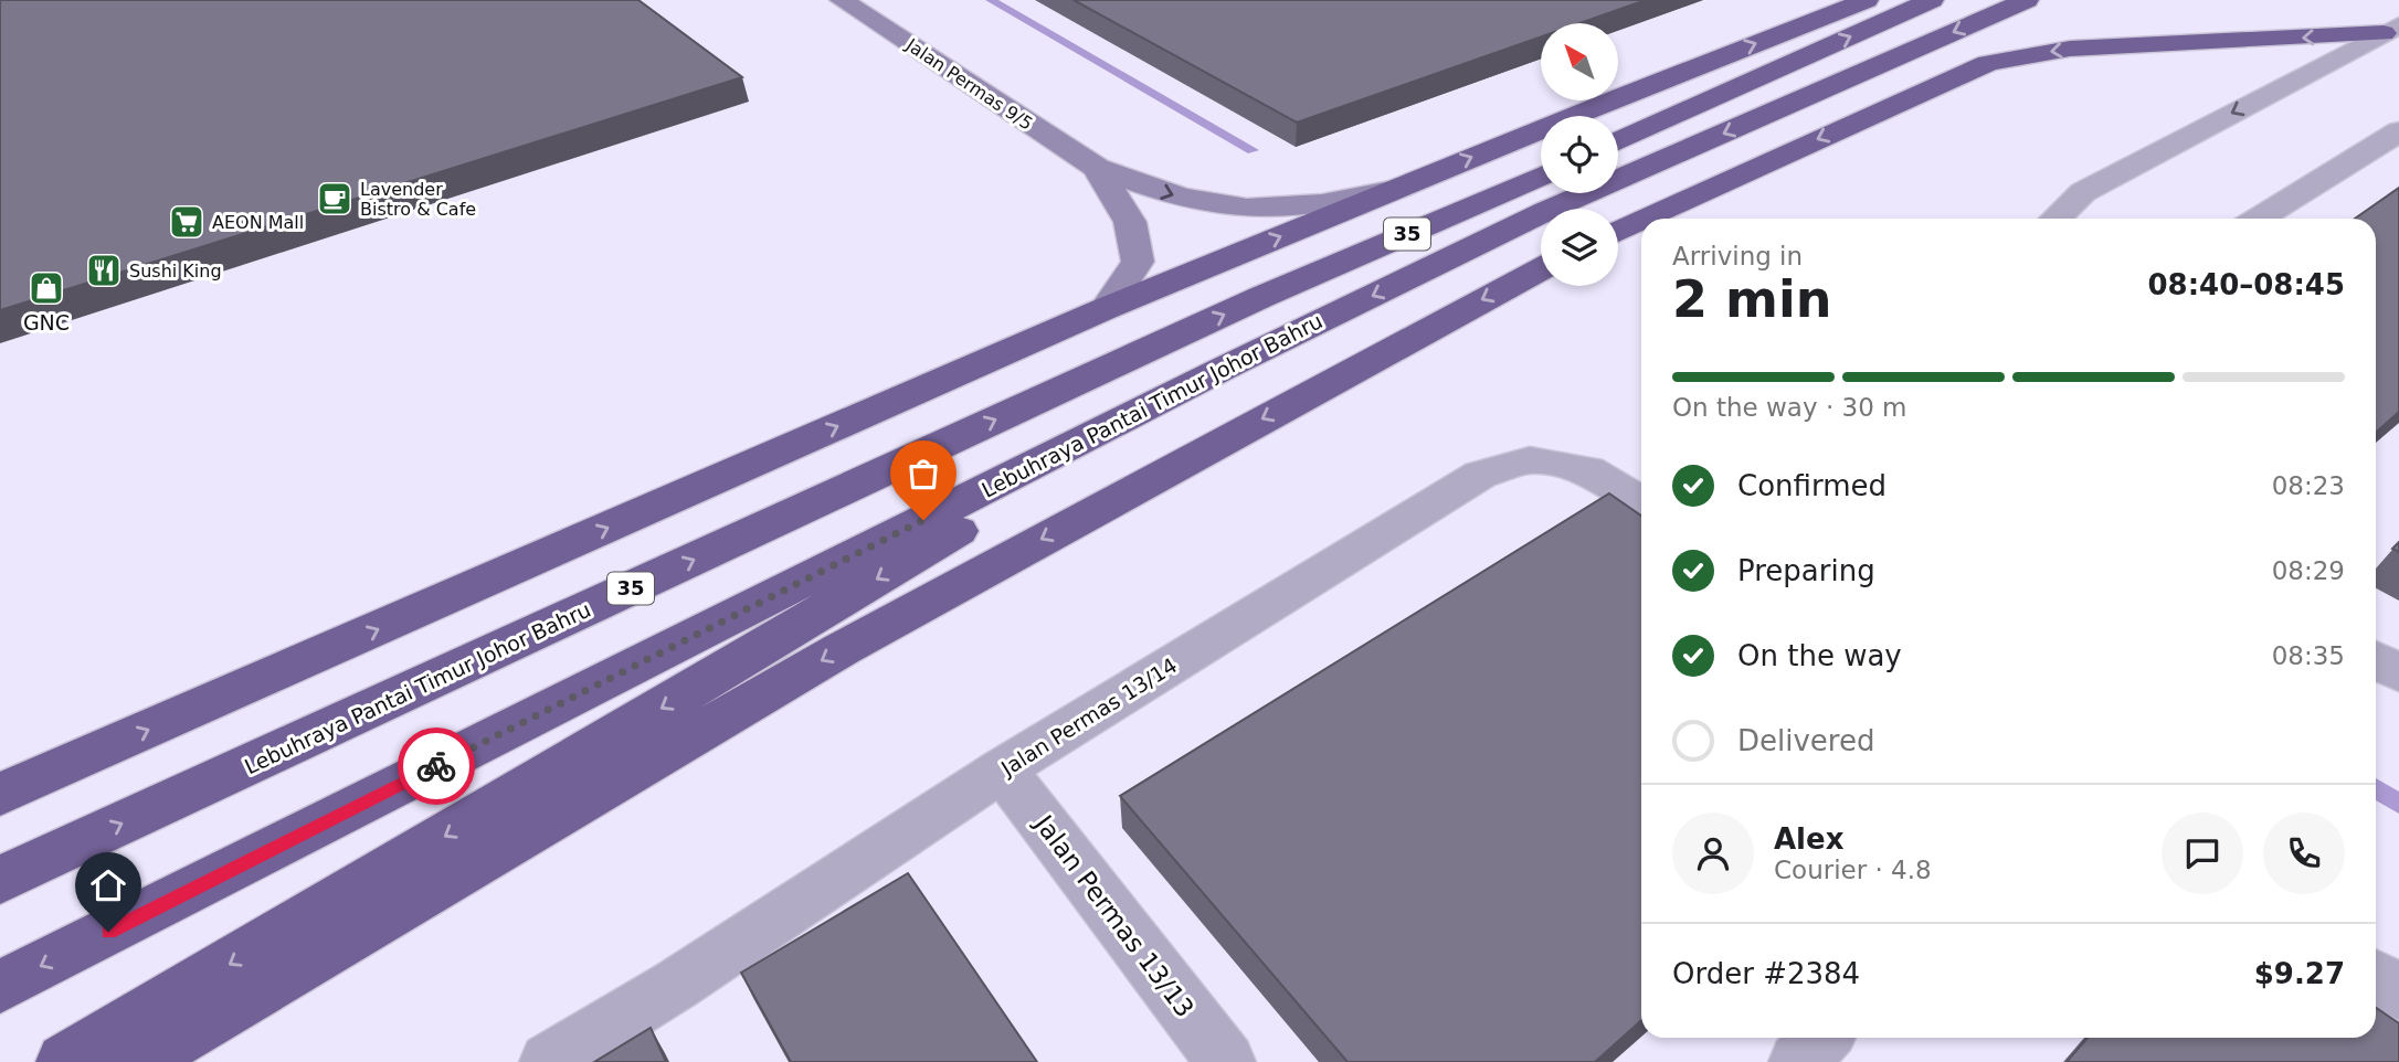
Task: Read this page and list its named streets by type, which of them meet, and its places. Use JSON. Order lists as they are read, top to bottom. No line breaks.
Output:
{"streets":{"highway":["35","Lebuhraya Pantai Timur Johor Bahru"],"street":["Jalan Permas 9/5","Jalan Permas 13/14","Jalan Permas 13/13"]},"crossings":[["Jalan Permas 13/14","Jalan Permas 13/13"]],"one_way":["Jalan Permas 9/5"],"places":{"cafe":["Lavender Bistro & Cafe"],"supermarket":["AEON Mall"],"restaurant":["Sushi King"],"shop":["GNC"]},"north":"top left","page":{"heading":["2 min","Arriving in","08:40–08:45"],"panel":["Alex","Courier · 4.8","Order #2384","$9.27"],"bar":"On the way · 30 m","list":[["Confirmed","08:23"],["Preparing","08:29"],["On the way","08:35"],"Delivered"]}}
